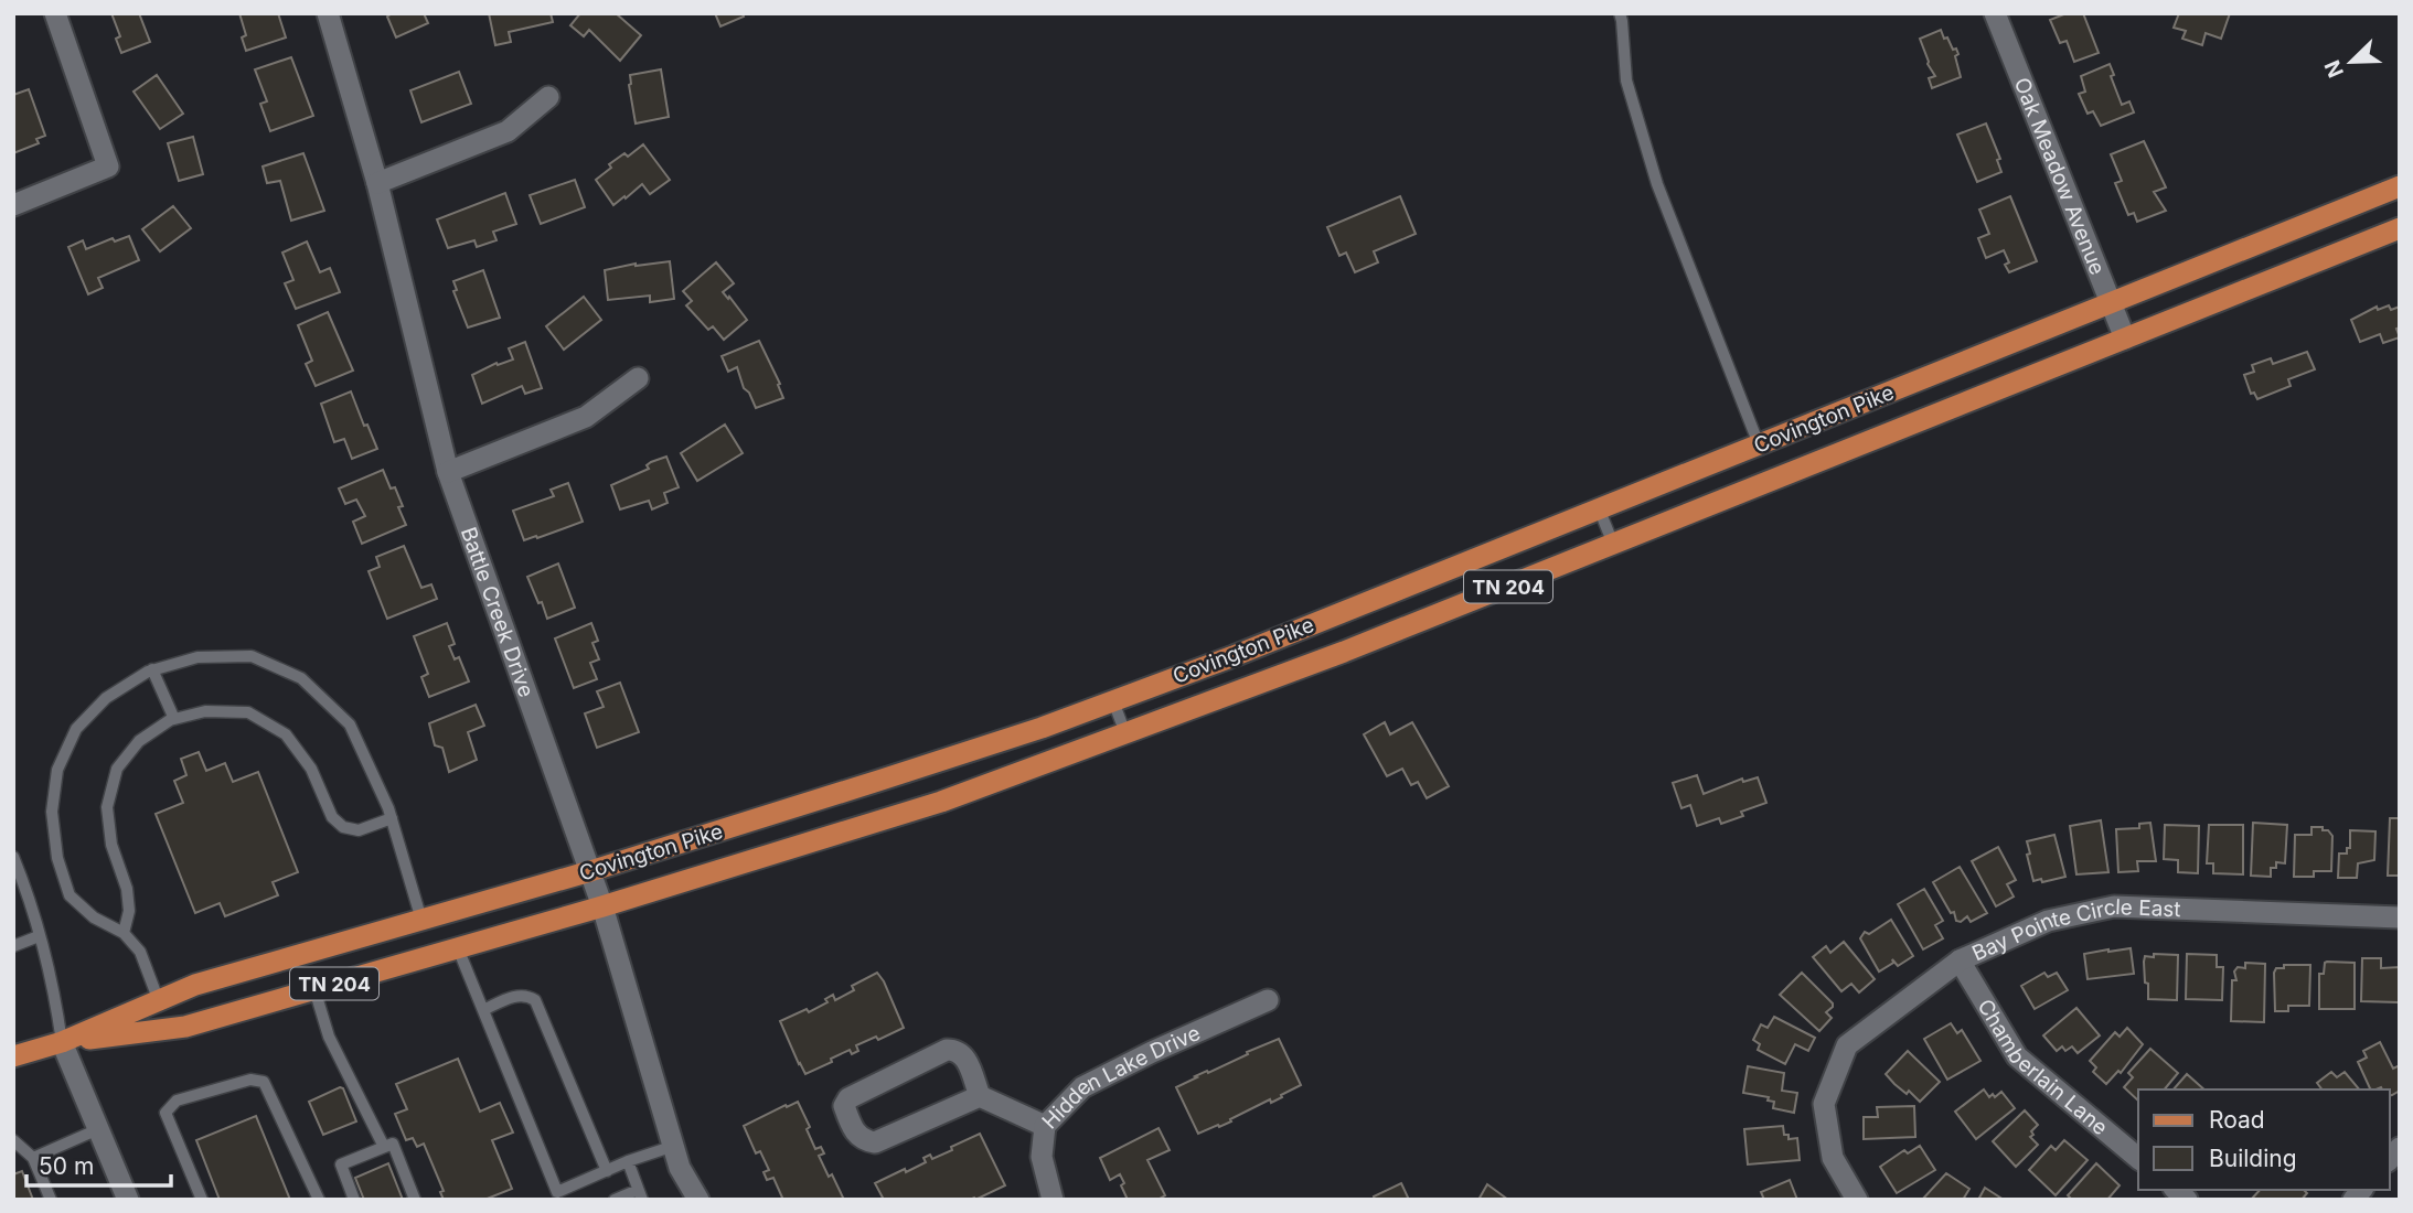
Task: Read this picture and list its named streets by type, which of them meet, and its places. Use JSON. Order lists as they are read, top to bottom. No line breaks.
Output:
{"streets":{"main road":["Covington Pike","TN 204"],"street":["Oak Meadow Avenue","Battle Creek Drive","Bay Pointe Circle East","Chamberlain Lane","Hidden Lake Drive"]},"crossings":[["Oak Meadow Avenue","Covington Pike"],["Covington Pike","Battle Creek Drive"],["Bay Pointe Circle East","Chamberlain Lane"]],"legend":["Road","Building"],"scale_bar":"50 m","north":"bottom left"}
